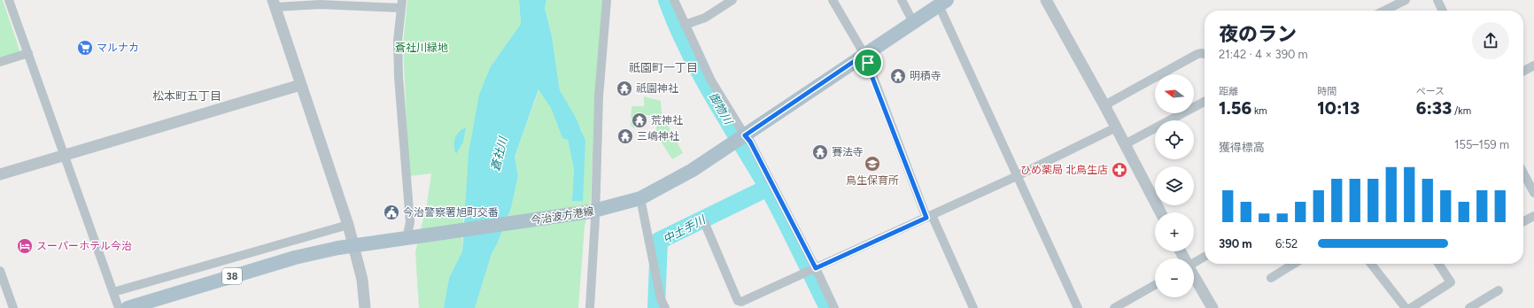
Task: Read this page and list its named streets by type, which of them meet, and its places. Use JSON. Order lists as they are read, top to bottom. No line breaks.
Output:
{"streets":{"main road":["今治波方港線","38"]},"districts":["祇園町一丁目","松本町五丁目"],"water":["御物川","蒼社川","中土手川"],"parks":["蒼社川緑地"],"places":{"supermarket":["マルナカ"],"temple":["明積寺","祇園神社","荒神社","三嶋神社","賽法寺"],"school or university":["鳥生保育所"],"pharmacy":["ひめ薬局 北鳥生店"],"public building":["今治警察署旭町交番"],"hotel":["スーパーホテル今治"]},"north":"left","page":{"heading":["夜のラン","21:42 · 4 × 390 m"],"stats":[["距離","1.56 km"],["時間","10:13"],["ペース","6:33 /km"]],"map_buttons":["+","−"],"chart":["獲得標高","155–159 m"],"list":[{"name":"390 m","note":"6:52"}]}}
